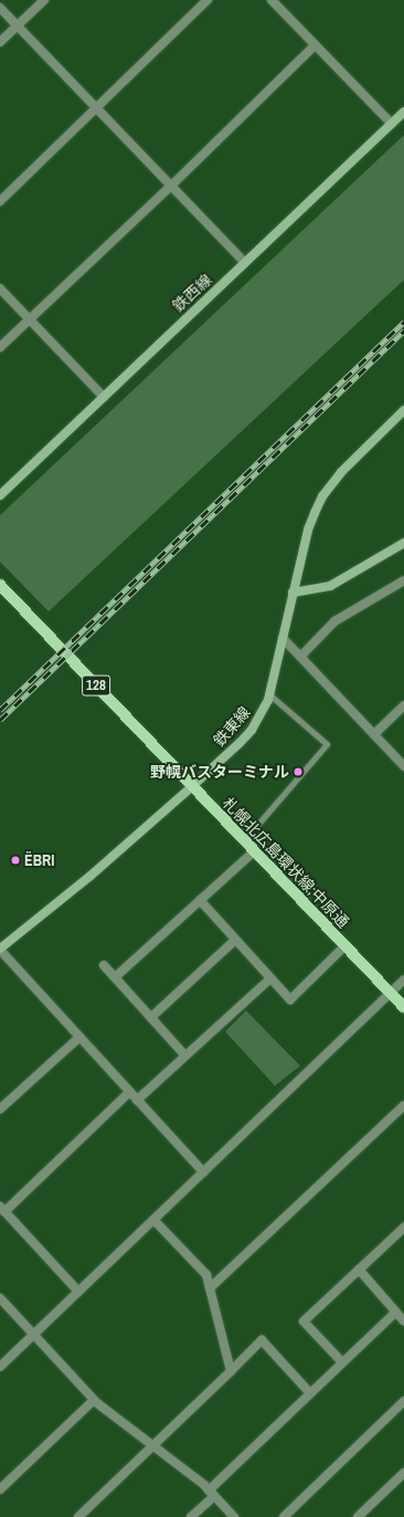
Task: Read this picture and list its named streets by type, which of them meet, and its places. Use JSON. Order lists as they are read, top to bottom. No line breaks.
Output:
{"streets":{"main road":["128","札幌北広島環状線;中原通"],"street":["鉄西線","鉄東線"]},"crossings":[["鉄東線","札幌北広島環状線;中原通"]],"places":["野幌バスターミナル","ËBRI"]}
